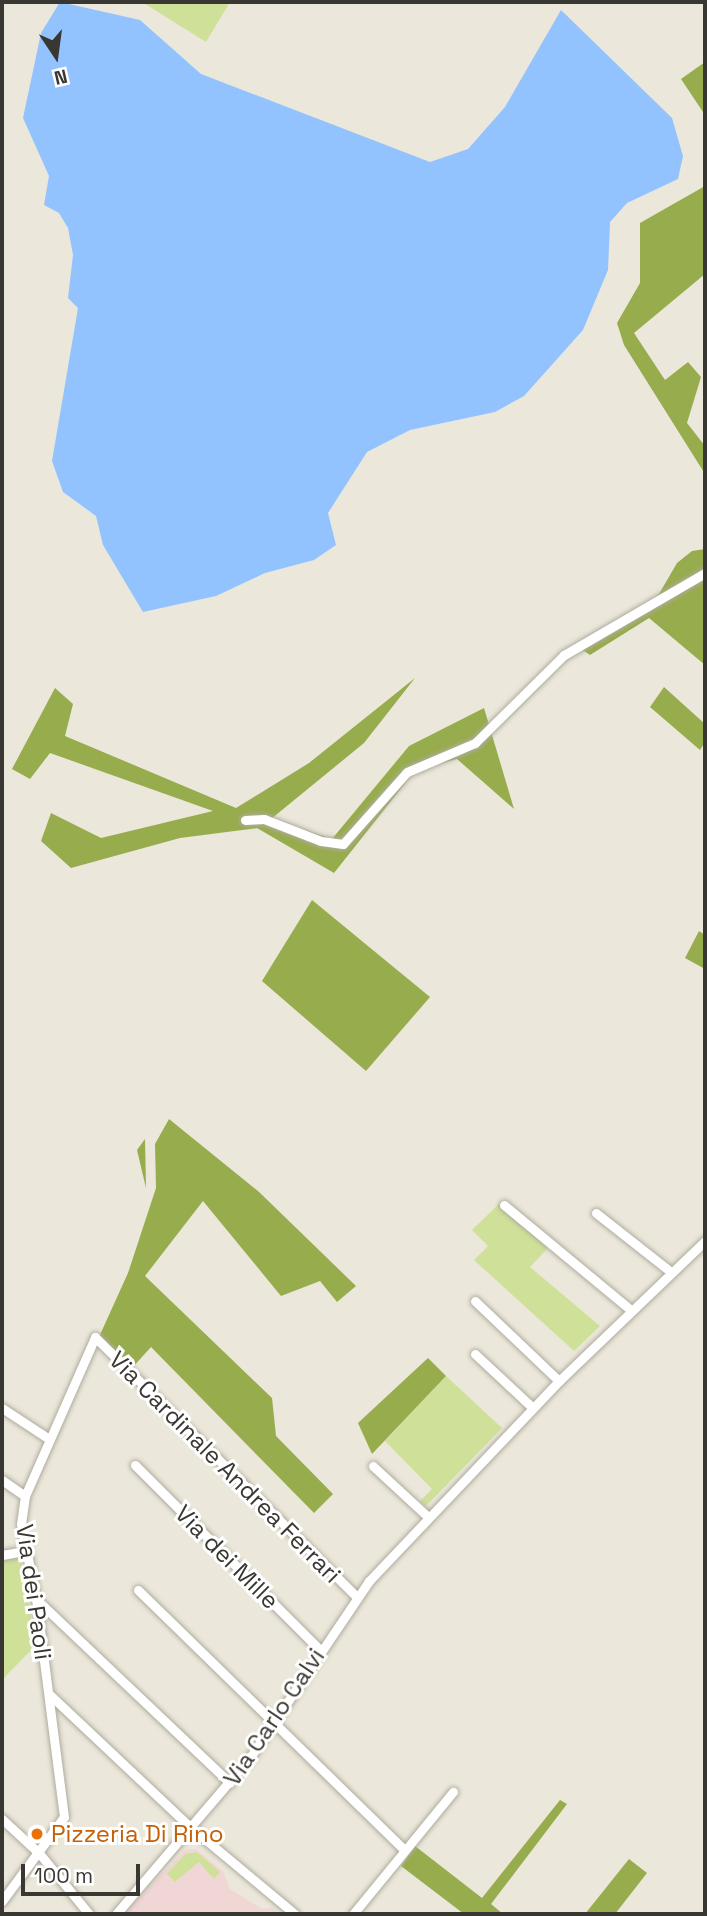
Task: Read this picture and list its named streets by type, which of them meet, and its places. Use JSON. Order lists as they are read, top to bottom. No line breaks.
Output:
{"streets":{"street":["Via Cardinale Andrea Ferrari","Via dei Mille","Via dei Paoli","Via Carlo Calvi"]},"crossings":[["Via Cardinale Andrea Ferrari","Via dei Paoli"],["Via Cardinale Andrea Ferrari","Via Carlo Calvi"],["Via dei Mille","Via Carlo Calvi"]],"places":["Pizzeria Di Rino"],"scale_bar":"100 m","north":"bottom"}
